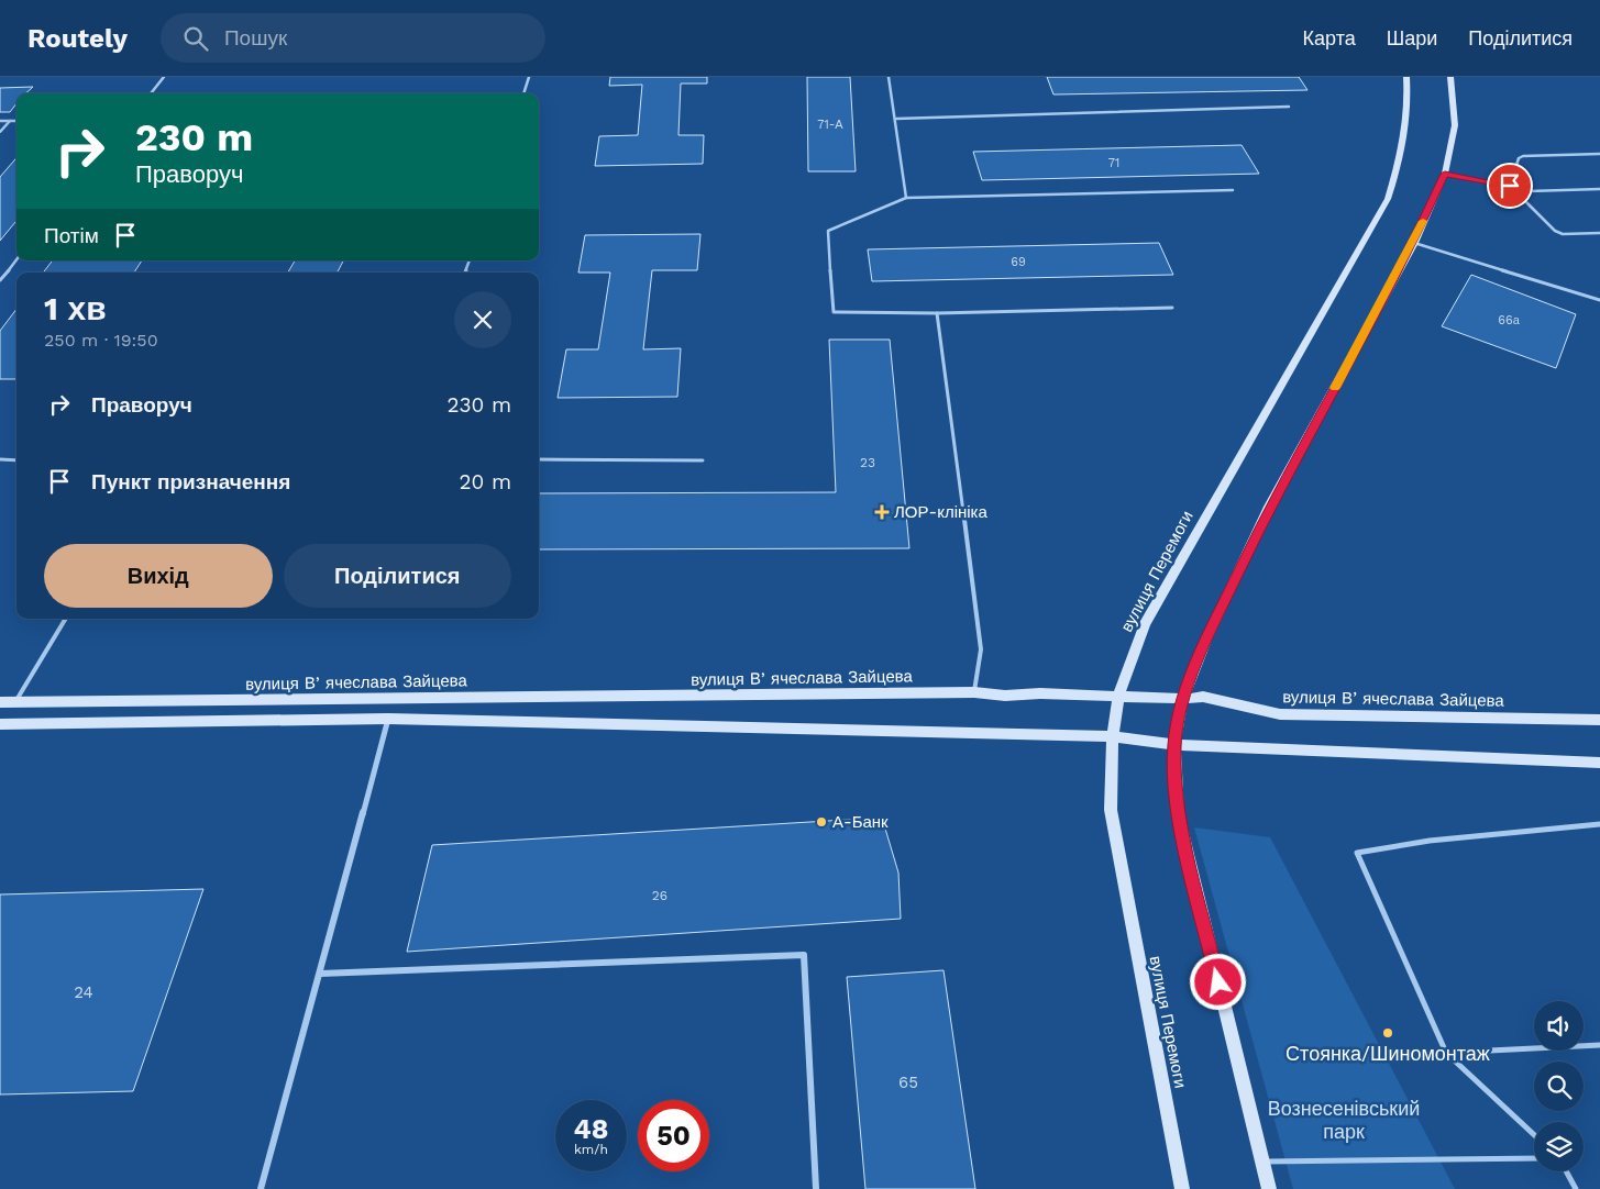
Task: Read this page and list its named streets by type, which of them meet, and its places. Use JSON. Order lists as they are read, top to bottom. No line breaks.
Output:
{"streets":{"main road":["вулиця Перемоги","вулиця Вʼячеслава Зайцева"]},"crossings":[["вулиця Перемоги","вулиця Вʼячеслава Зайцева"]],"parks":["Вознесенівський парк"],"places":{"health":["ЛОР-клініка"],"other":["А-Банк","Стоянка/Шиномонтаж"]},"house_numbers":["71-А","71","69","66а","23","26","24","65"],"page":{"header":"Routely","search":"Пошук","nav":["Карта","Шари","Поділитися"],"turn":["230 m","Праворуч"],"then":"Потім","heading":["1 хв","250 m · 19:50"],"list":[{"name":"Праворуч","value":"230 m"},{"name":"Пункт призначення","value":"20 m"}],"buttons":["Вихід","Поділитися"],"speed":"48 km/h","limit":"50"}}
